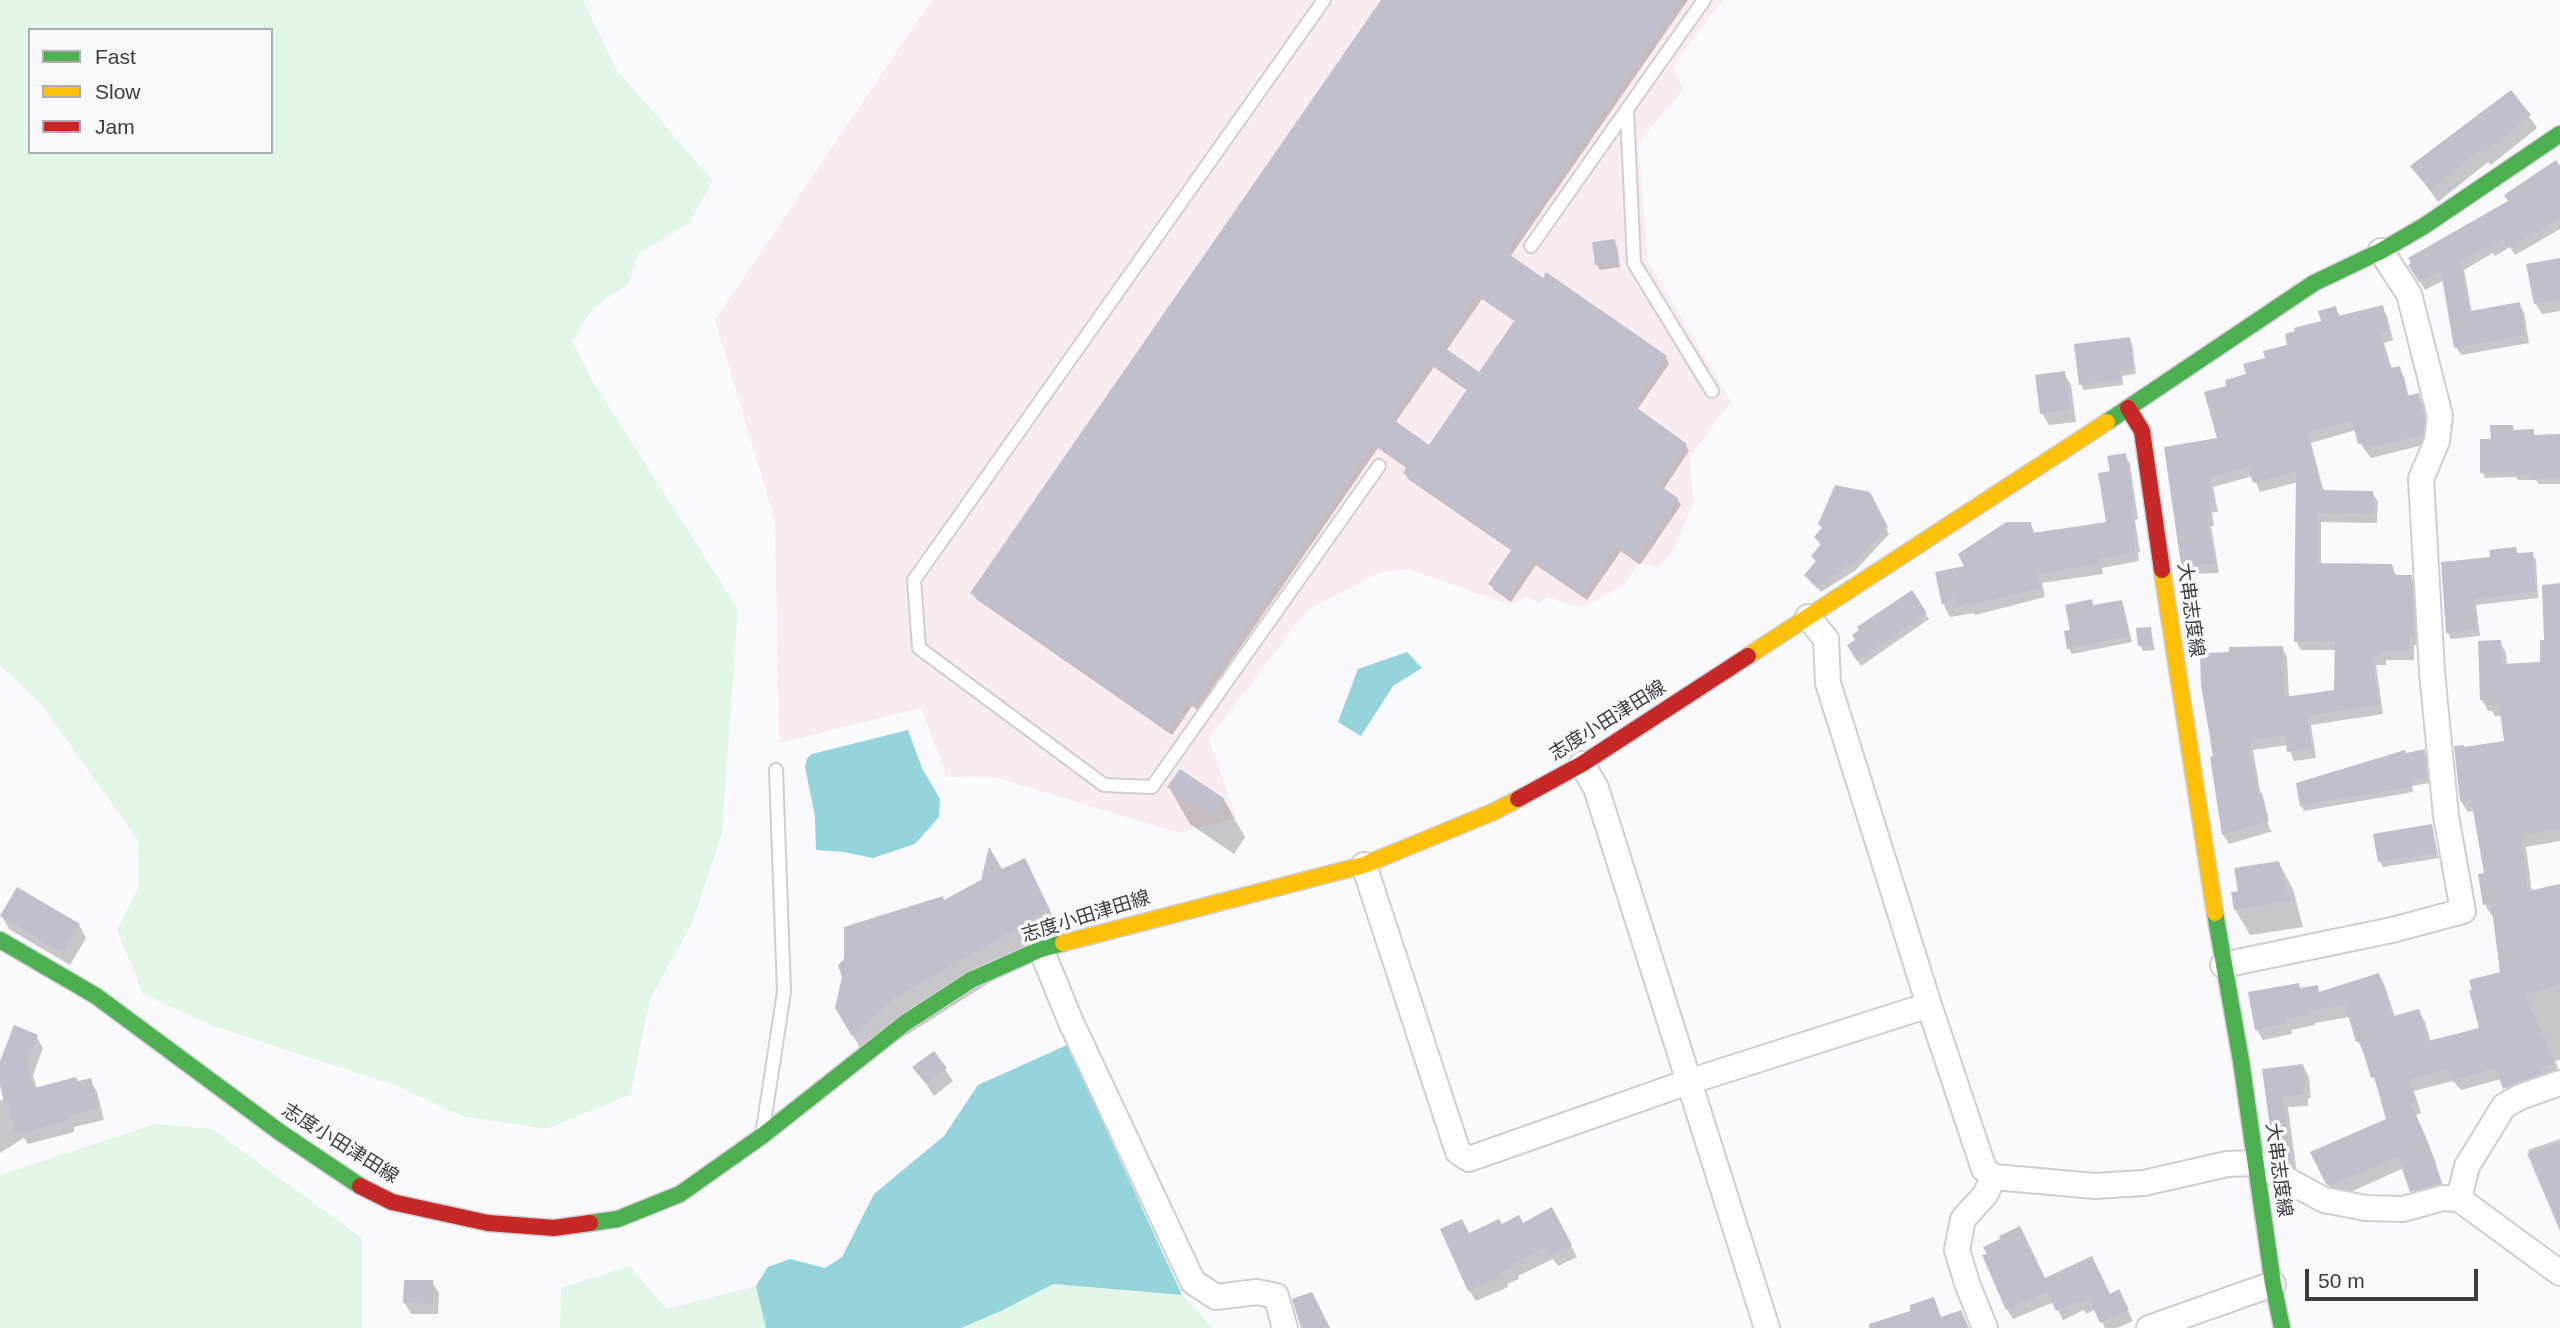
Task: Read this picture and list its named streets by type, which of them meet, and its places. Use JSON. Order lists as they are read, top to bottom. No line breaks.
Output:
{"streets":{"main road":["大串志度線","志度小田津田線"]},"crossings":[["大串志度線","志度小田津田線"]],"legend":["Fast","Slow","Jam"],"scale_bar":"50 m"}
